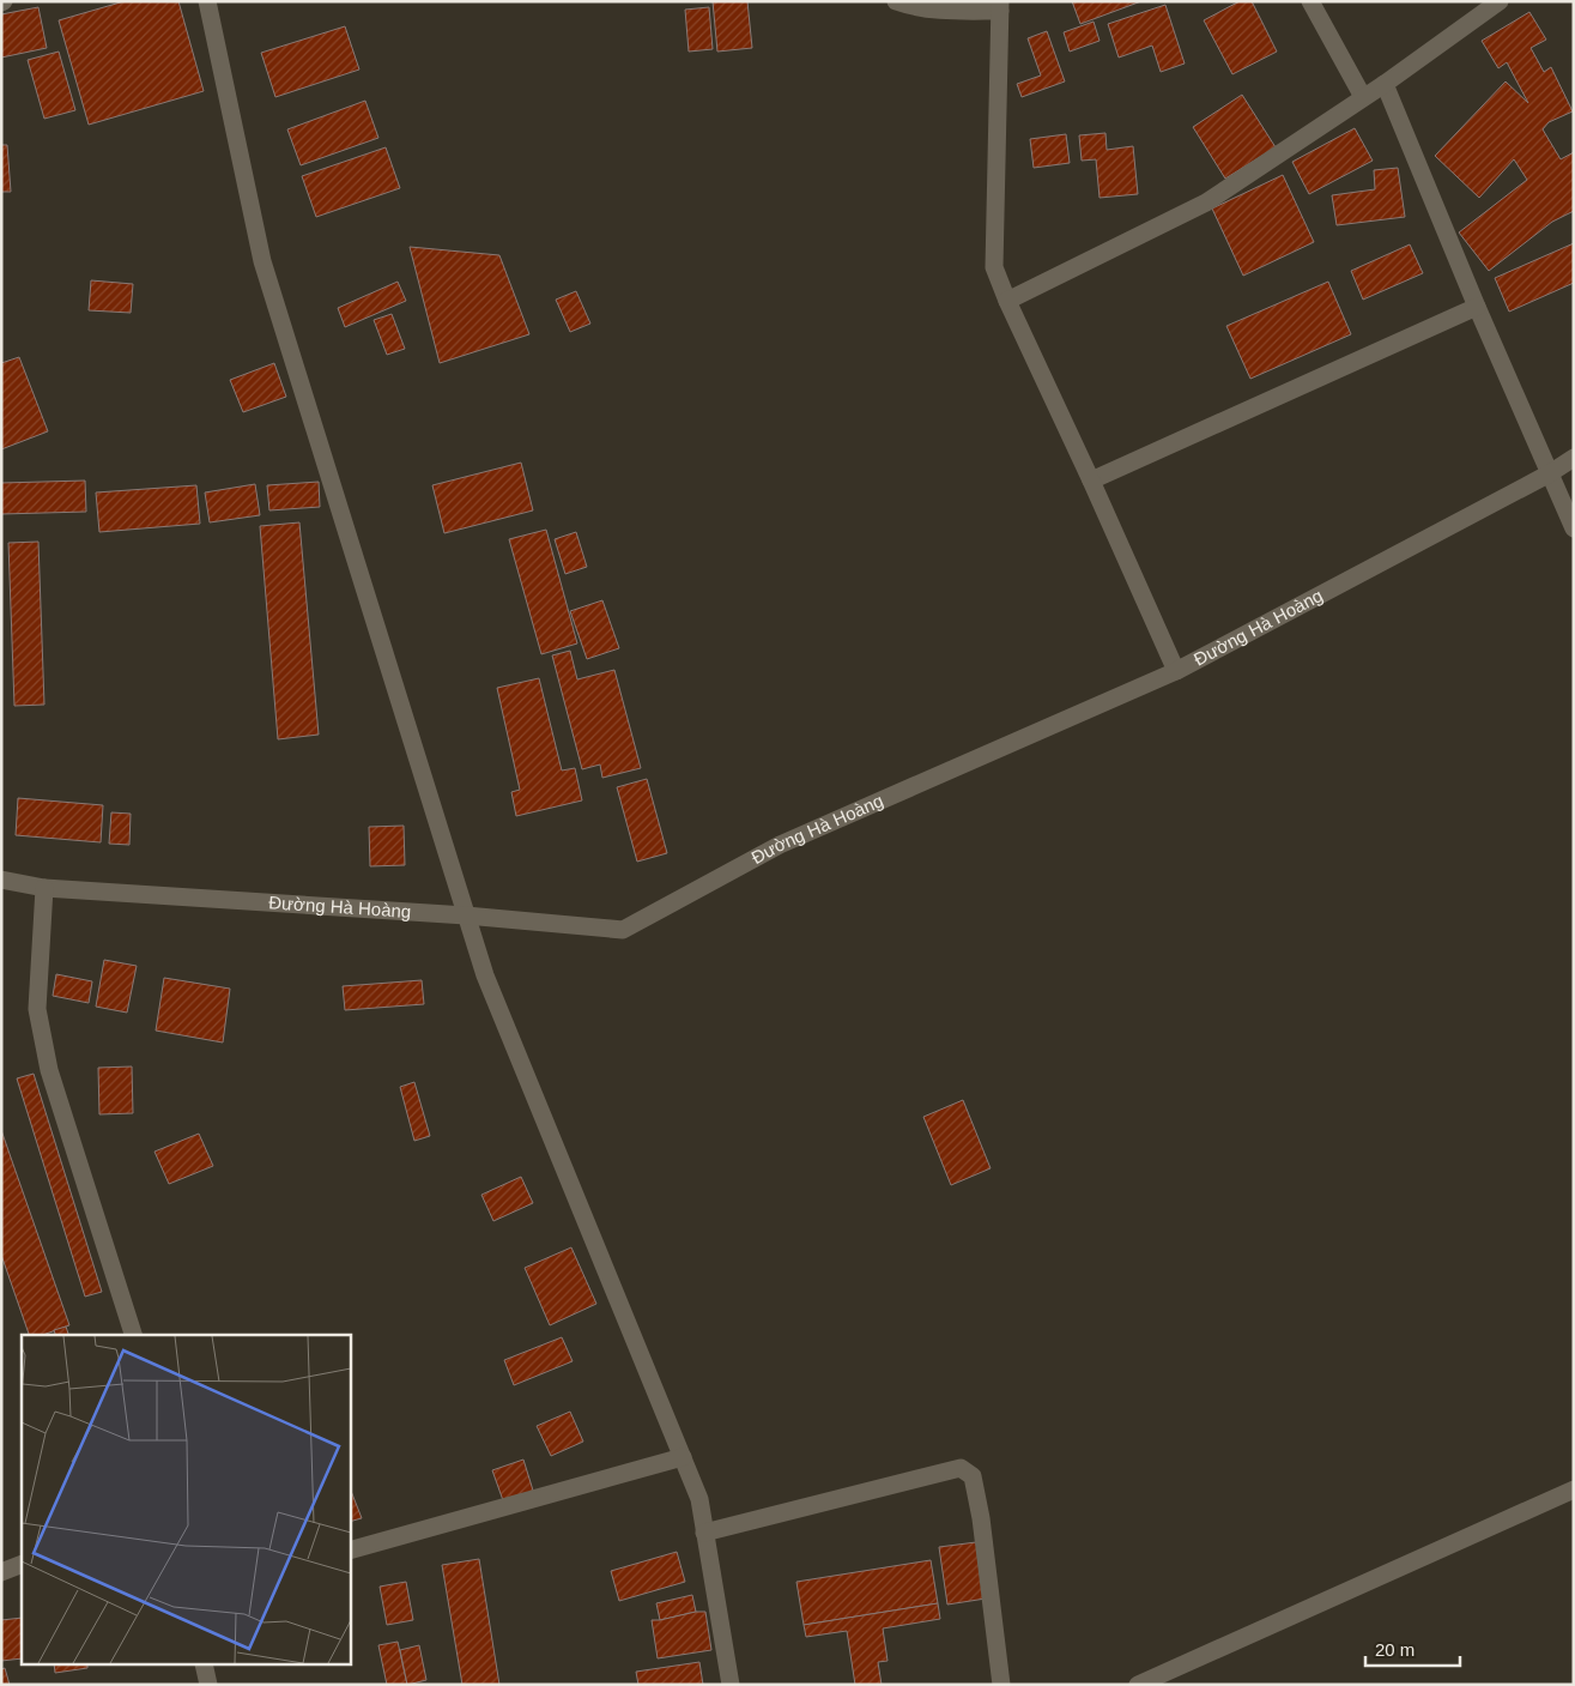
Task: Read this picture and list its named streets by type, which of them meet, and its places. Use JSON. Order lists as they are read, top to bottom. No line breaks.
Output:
{"streets":{"street":["Đường Hà Hoàng"]},"scale_bar":"20 m"}
